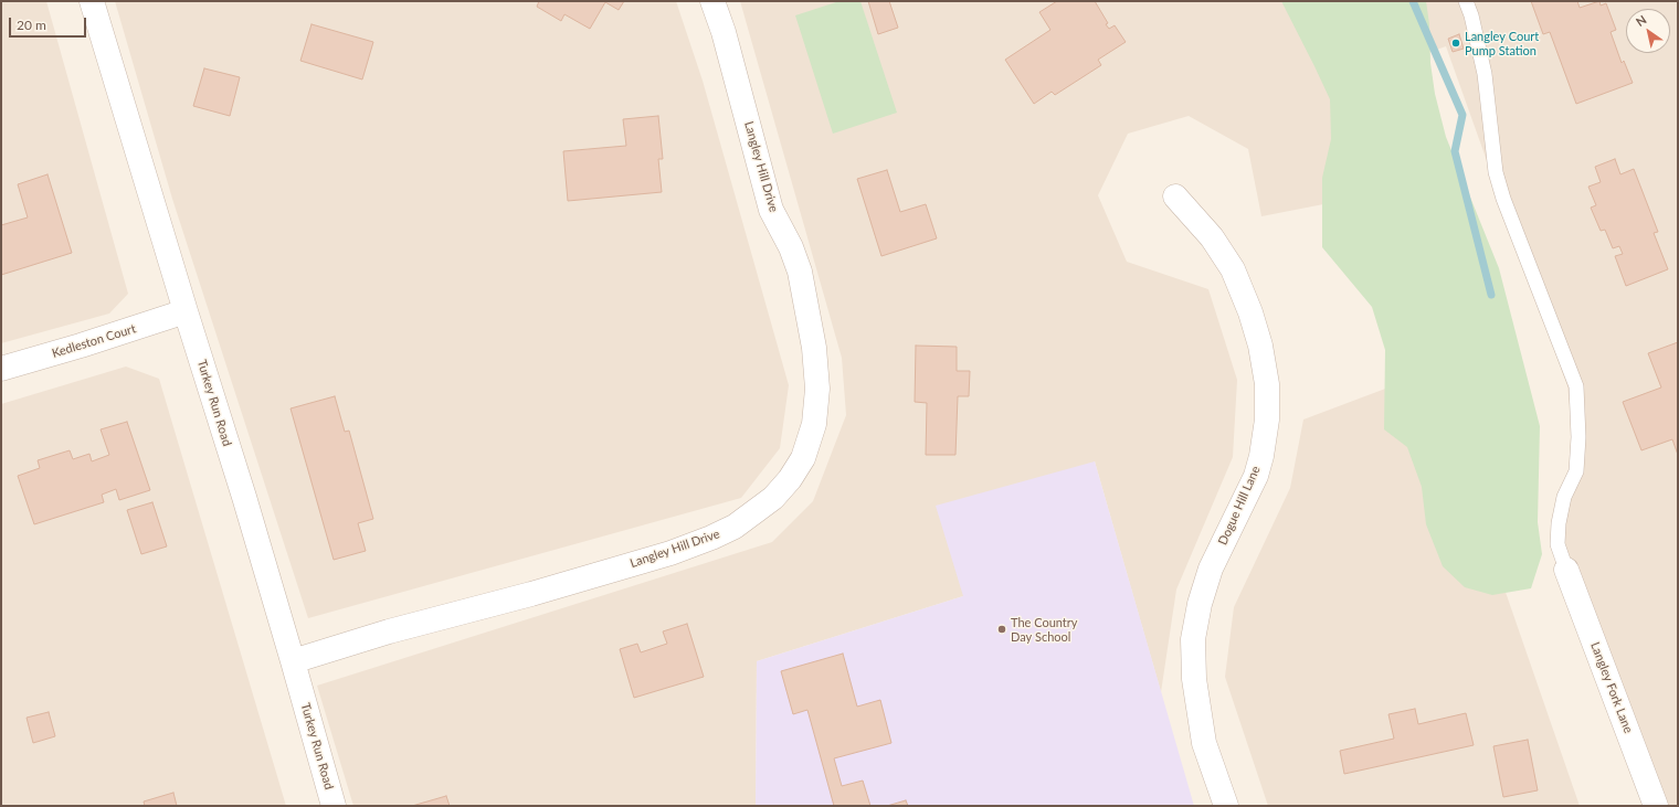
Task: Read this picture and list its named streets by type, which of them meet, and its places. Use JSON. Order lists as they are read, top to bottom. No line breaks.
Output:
{"streets":{"street":["Langley Hill Drive","Kedleston Court","Turkey Run Road","Dogue Hill Lane","Langley Fork Lane"]},"crossings":[["Langley Hill Drive","Turkey Run Road"],["Kedleston Court","Turkey Run Road"]],"places":["Langley Court Pump Station","The Country Day School"],"scale_bar":"20 m","north":"top left"}
